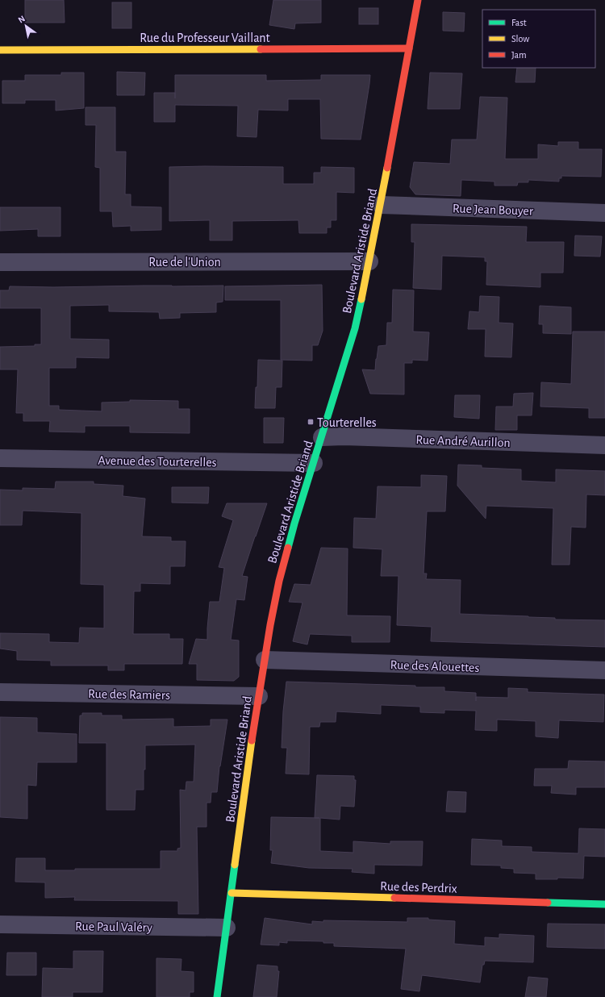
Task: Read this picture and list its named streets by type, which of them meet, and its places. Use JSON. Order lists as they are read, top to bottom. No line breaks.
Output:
{"streets":{"main road":["Rue du Professeur Vaillant","Boulevard Aristide Briand","Rue des Perdrix"],"street":["Rue Jean Bouyer","Rue de l'Union","Rue André Aurillon","Avenue des Tourterelles","Rue des Alouettes","Rue des Ramiers","Rue Paul Valéry"]},"crossings":[["Rue du Professeur Vaillant","Boulevard Aristide Briand"],["Rue Jean Bouyer","Boulevard Aristide Briand"],["Boulevard Aristide Briand","Rue de l'Union"],["Boulevard Aristide Briand","Rue André Aurillon"],["Boulevard Aristide Briand","Avenue des Tourterelles"],["Boulevard Aristide Briand","Rue des Alouettes"],["Boulevard Aristide Briand","Rue des Ramiers"],["Boulevard Aristide Briand","Rue des Perdrix"],["Boulevard Aristide Briand","Rue Paul Valéry"]],"places":{"transit":["Tourterelles"]},"legend":["Fast","Slow","Jam"],"north":"top left"}
